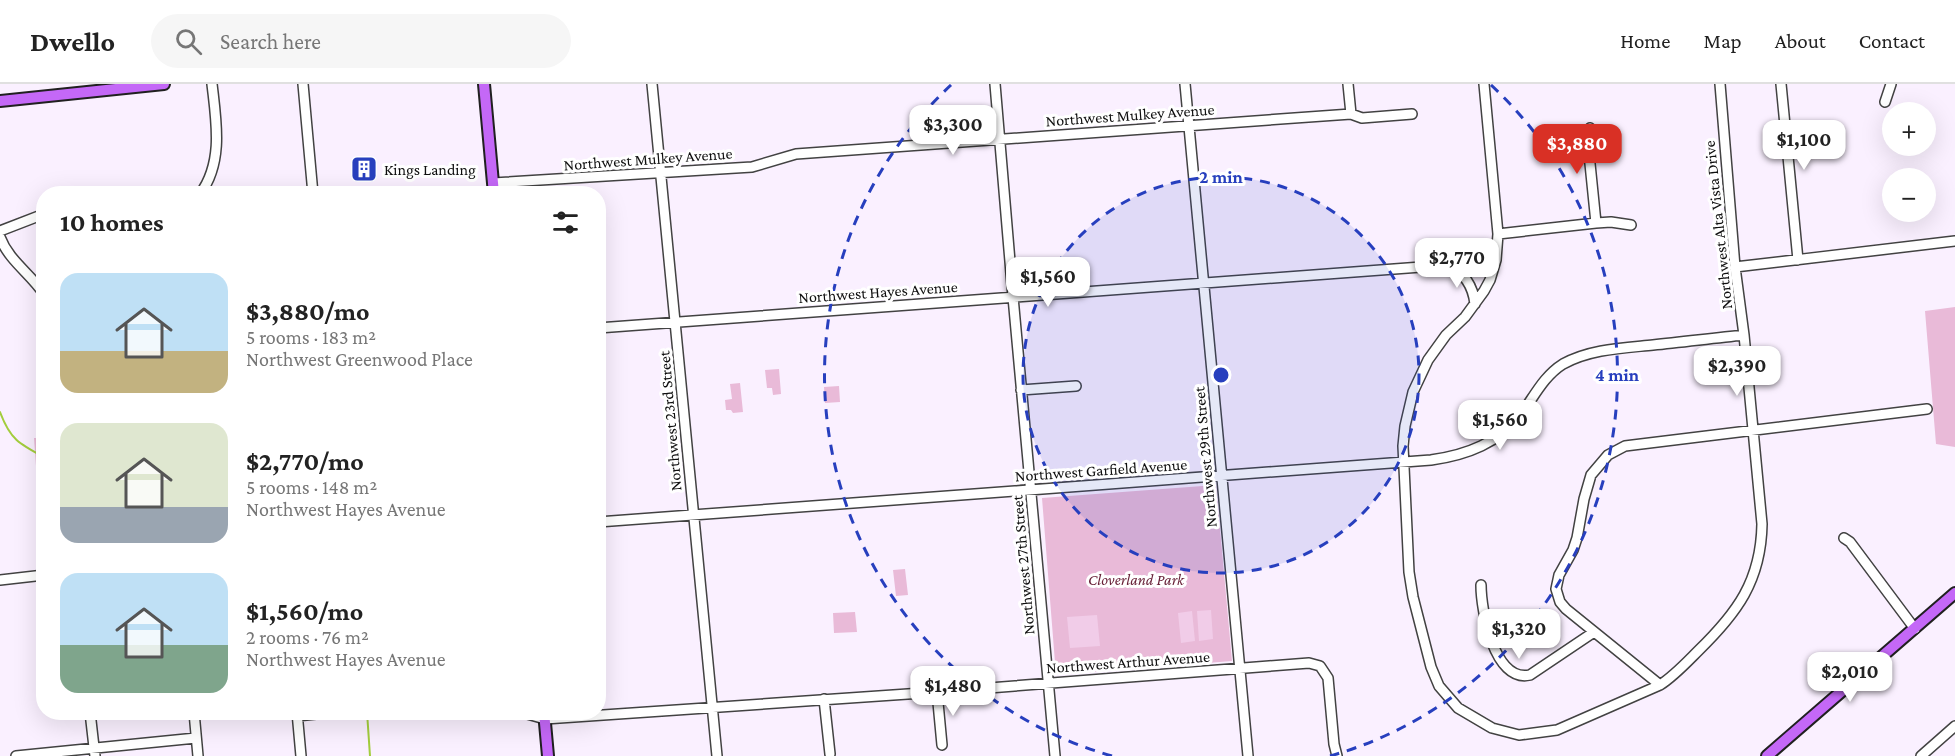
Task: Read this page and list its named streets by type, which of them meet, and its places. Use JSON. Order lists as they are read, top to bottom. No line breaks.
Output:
{"streets":{"street":["Northwest Mulkey Avenue","Northwest Alta Vista Drive","Northwest Hayes Avenue","Northwest 23rd Street","Northwest 29th Street","Northwest Garfield Avenue","Northwest 27th Street","Northwest Arthur Avenue"]},"crossings":[["Northwest Mulkey Avenue","Northwest 23rd Street"],["Northwest Mulkey Avenue","Northwest 29th Street"],["Northwest Mulkey Avenue","Northwest 27th Street"],["Northwest Alta Vista Drive","Northwest Hayes Avenue"],["Northwest Alta Vista Drive","Northwest Garfield Avenue"],["Northwest Hayes Avenue","Northwest 23rd Street"],["Northwest Hayes Avenue","Northwest 29th Street"],["Northwest Hayes Avenue","Northwest 27th Street"],["Northwest 23rd Street","Northwest Garfield Avenue"],["Northwest 23rd Street","Northwest Arthur Avenue"],["Northwest 29th Street","Northwest Garfield Avenue"],["Northwest 29th Street","Northwest Arthur Avenue"],["Northwest Garfield Avenue","Northwest 27th Street"],["Northwest 27th Street","Northwest Arthur Avenue"]],"parks":["Cloverland Park"],"places":{"building":["Kings Landing"]},"page":{"header":"Dwello","search":"Search here","nav":["Home","Map","About","Contact"],"map_buttons":["+","−"],"price":["$3,300","$1,100","$3,880","$2,770","$1,560","$2,390","$1,560","$1,320","$2,010","$1,480"],"heading":"10 homes","list":[{"name":"$3,880/mo","note":"5 rooms · 183 m² · Northwest Greenwood Place"},{"name":"$2,770/mo","note":"5 rooms · 148 m² · Northwest Hayes Avenue"},{"name":"$1,560/mo","note":"2 rooms · 76 m² · Northwest Hayes Avenue"}]},"rings":["2 min","4 min"]}
